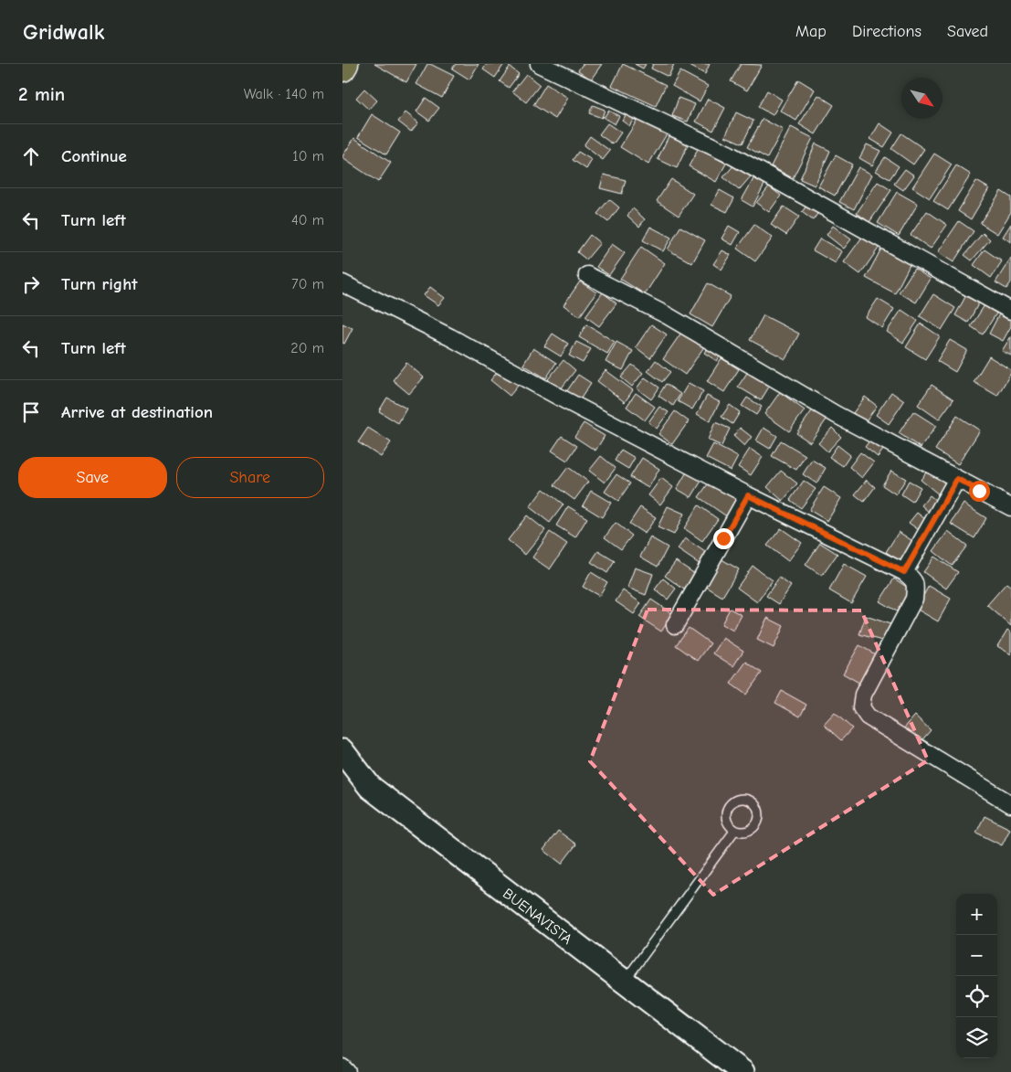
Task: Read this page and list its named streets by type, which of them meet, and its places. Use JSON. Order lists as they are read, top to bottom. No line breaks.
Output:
{"streets":{"street":["BUENAVISTA"]},"north":"bottom right","page":{"header":"Gridwalk","nav":["Map","Directions","Saved"],"heading":["2 min","Walk · 140 m"],"list":[["Continue","10 m"],["Turn left","40 m"],["Turn right","70 m"],["Turn left","20 m"],"Arrive at destination"],"buttons":["Save","Share"],"map_buttons":["+","−"]}}
